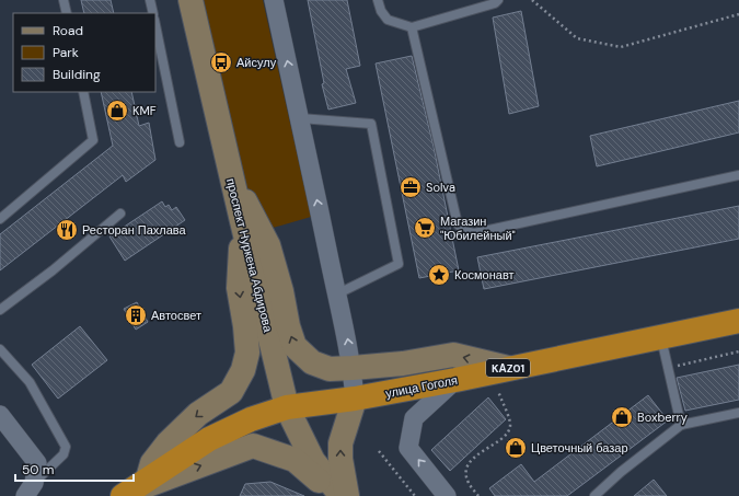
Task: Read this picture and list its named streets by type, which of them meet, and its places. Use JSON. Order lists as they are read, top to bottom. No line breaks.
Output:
{"streets":{"highway":["KАZ01","улица Гоголя"],"main road":["проспект Нуркена Абдирова"]},"crossings":[["проспект Нуркена Абдирова","улица Гоголя"]],"places":{"bus stop":["Айсулу"],"shop":["KMF","Boxberry","Цветочный базар"],"office":["Solva"],"supermarket":["Магазин \"Юбилейный\""],"restaurant":["Ресторан Пахлава"],"place":["Космонавт"],"building":["Автосвет"]},"legend":["Road","Park","Building"],"scale_bar":"50 m"}
